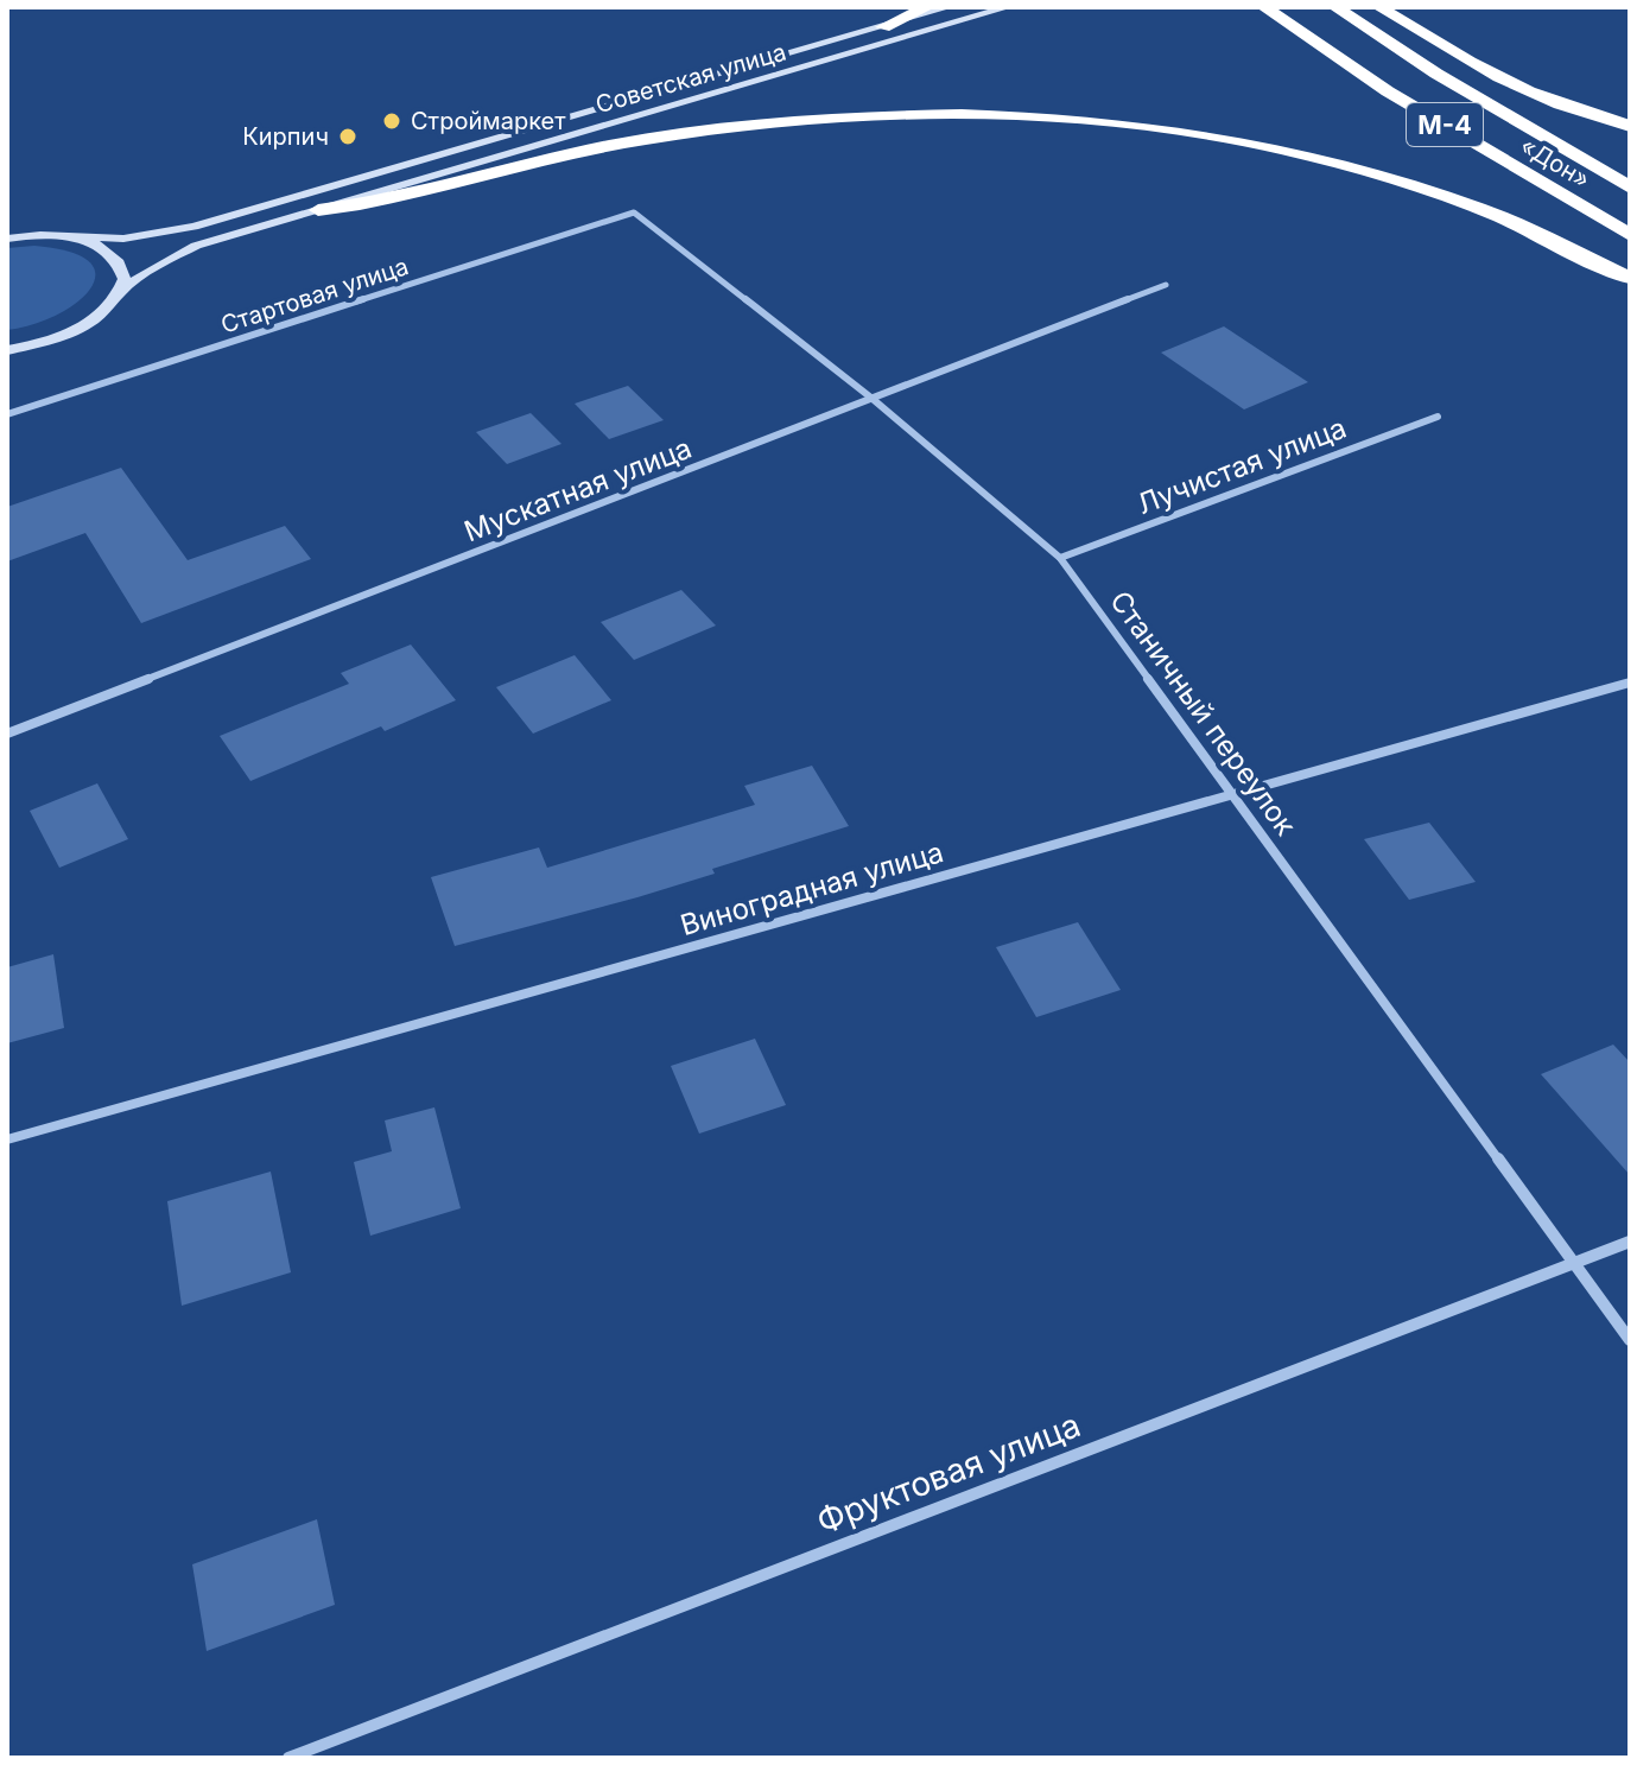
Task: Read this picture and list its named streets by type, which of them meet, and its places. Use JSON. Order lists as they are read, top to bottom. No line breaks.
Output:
{"streets":{"highway":["М-4","«Дон»"],"main road":["Советская улица"],"street":["Стартовая улица","Лучистая улица","Мускатная улица","Станичный переулок","Виноградная улица","Фруктовая улица"]},"crossings":[["Стартовая улица","Станичный переулок"],["Лучистая улица","Станичный переулок"],["Мускатная улица","Станичный переулок"],["Станичный переулок","Виноградная улица"],["Станичный переулок","Фруктовая улица"]],"places":["Строймаркет","Кирпич"]}
